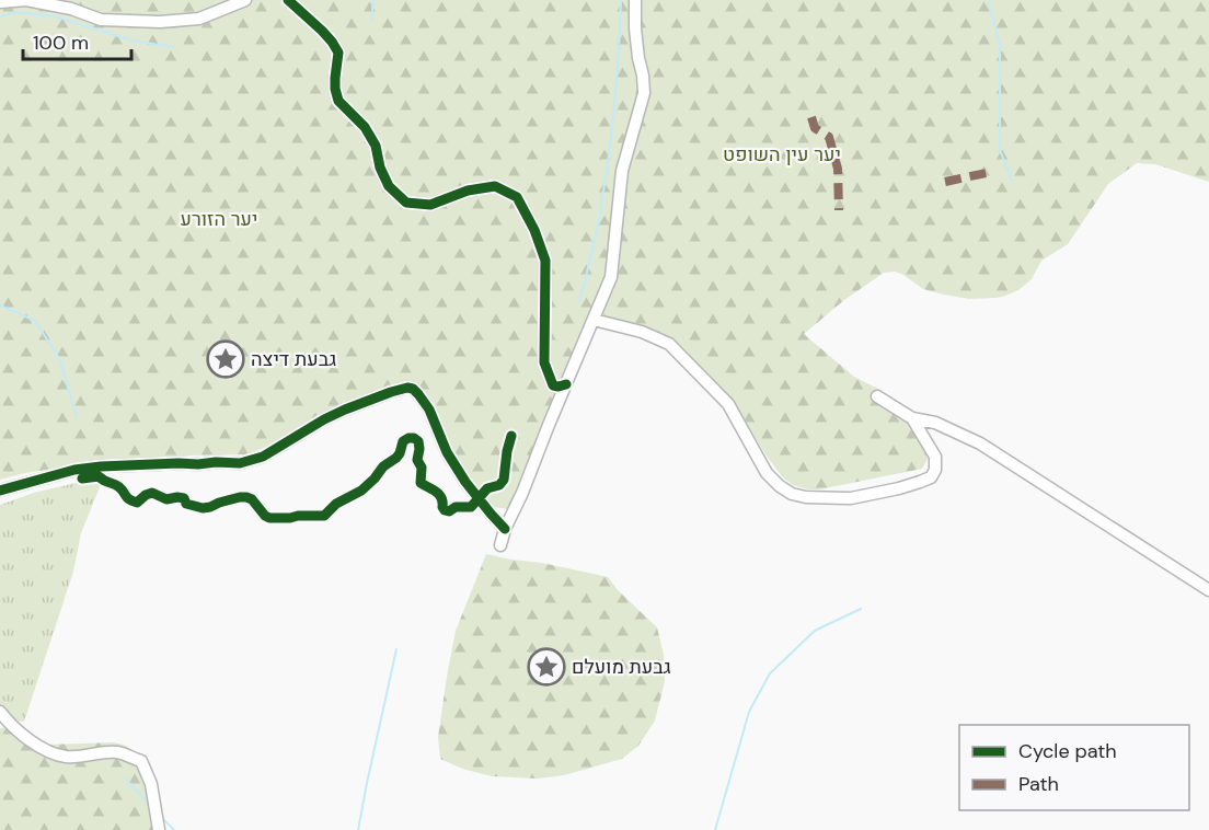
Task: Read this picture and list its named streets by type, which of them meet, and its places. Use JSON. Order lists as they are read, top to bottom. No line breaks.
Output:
{"parks":["יער עין השופט","יער הזורע"],"places":{"place":["גבעת דיצה","גבעת מועלם"]},"legend":["Cycle path","Path"],"scale_bar":"100 m"}
